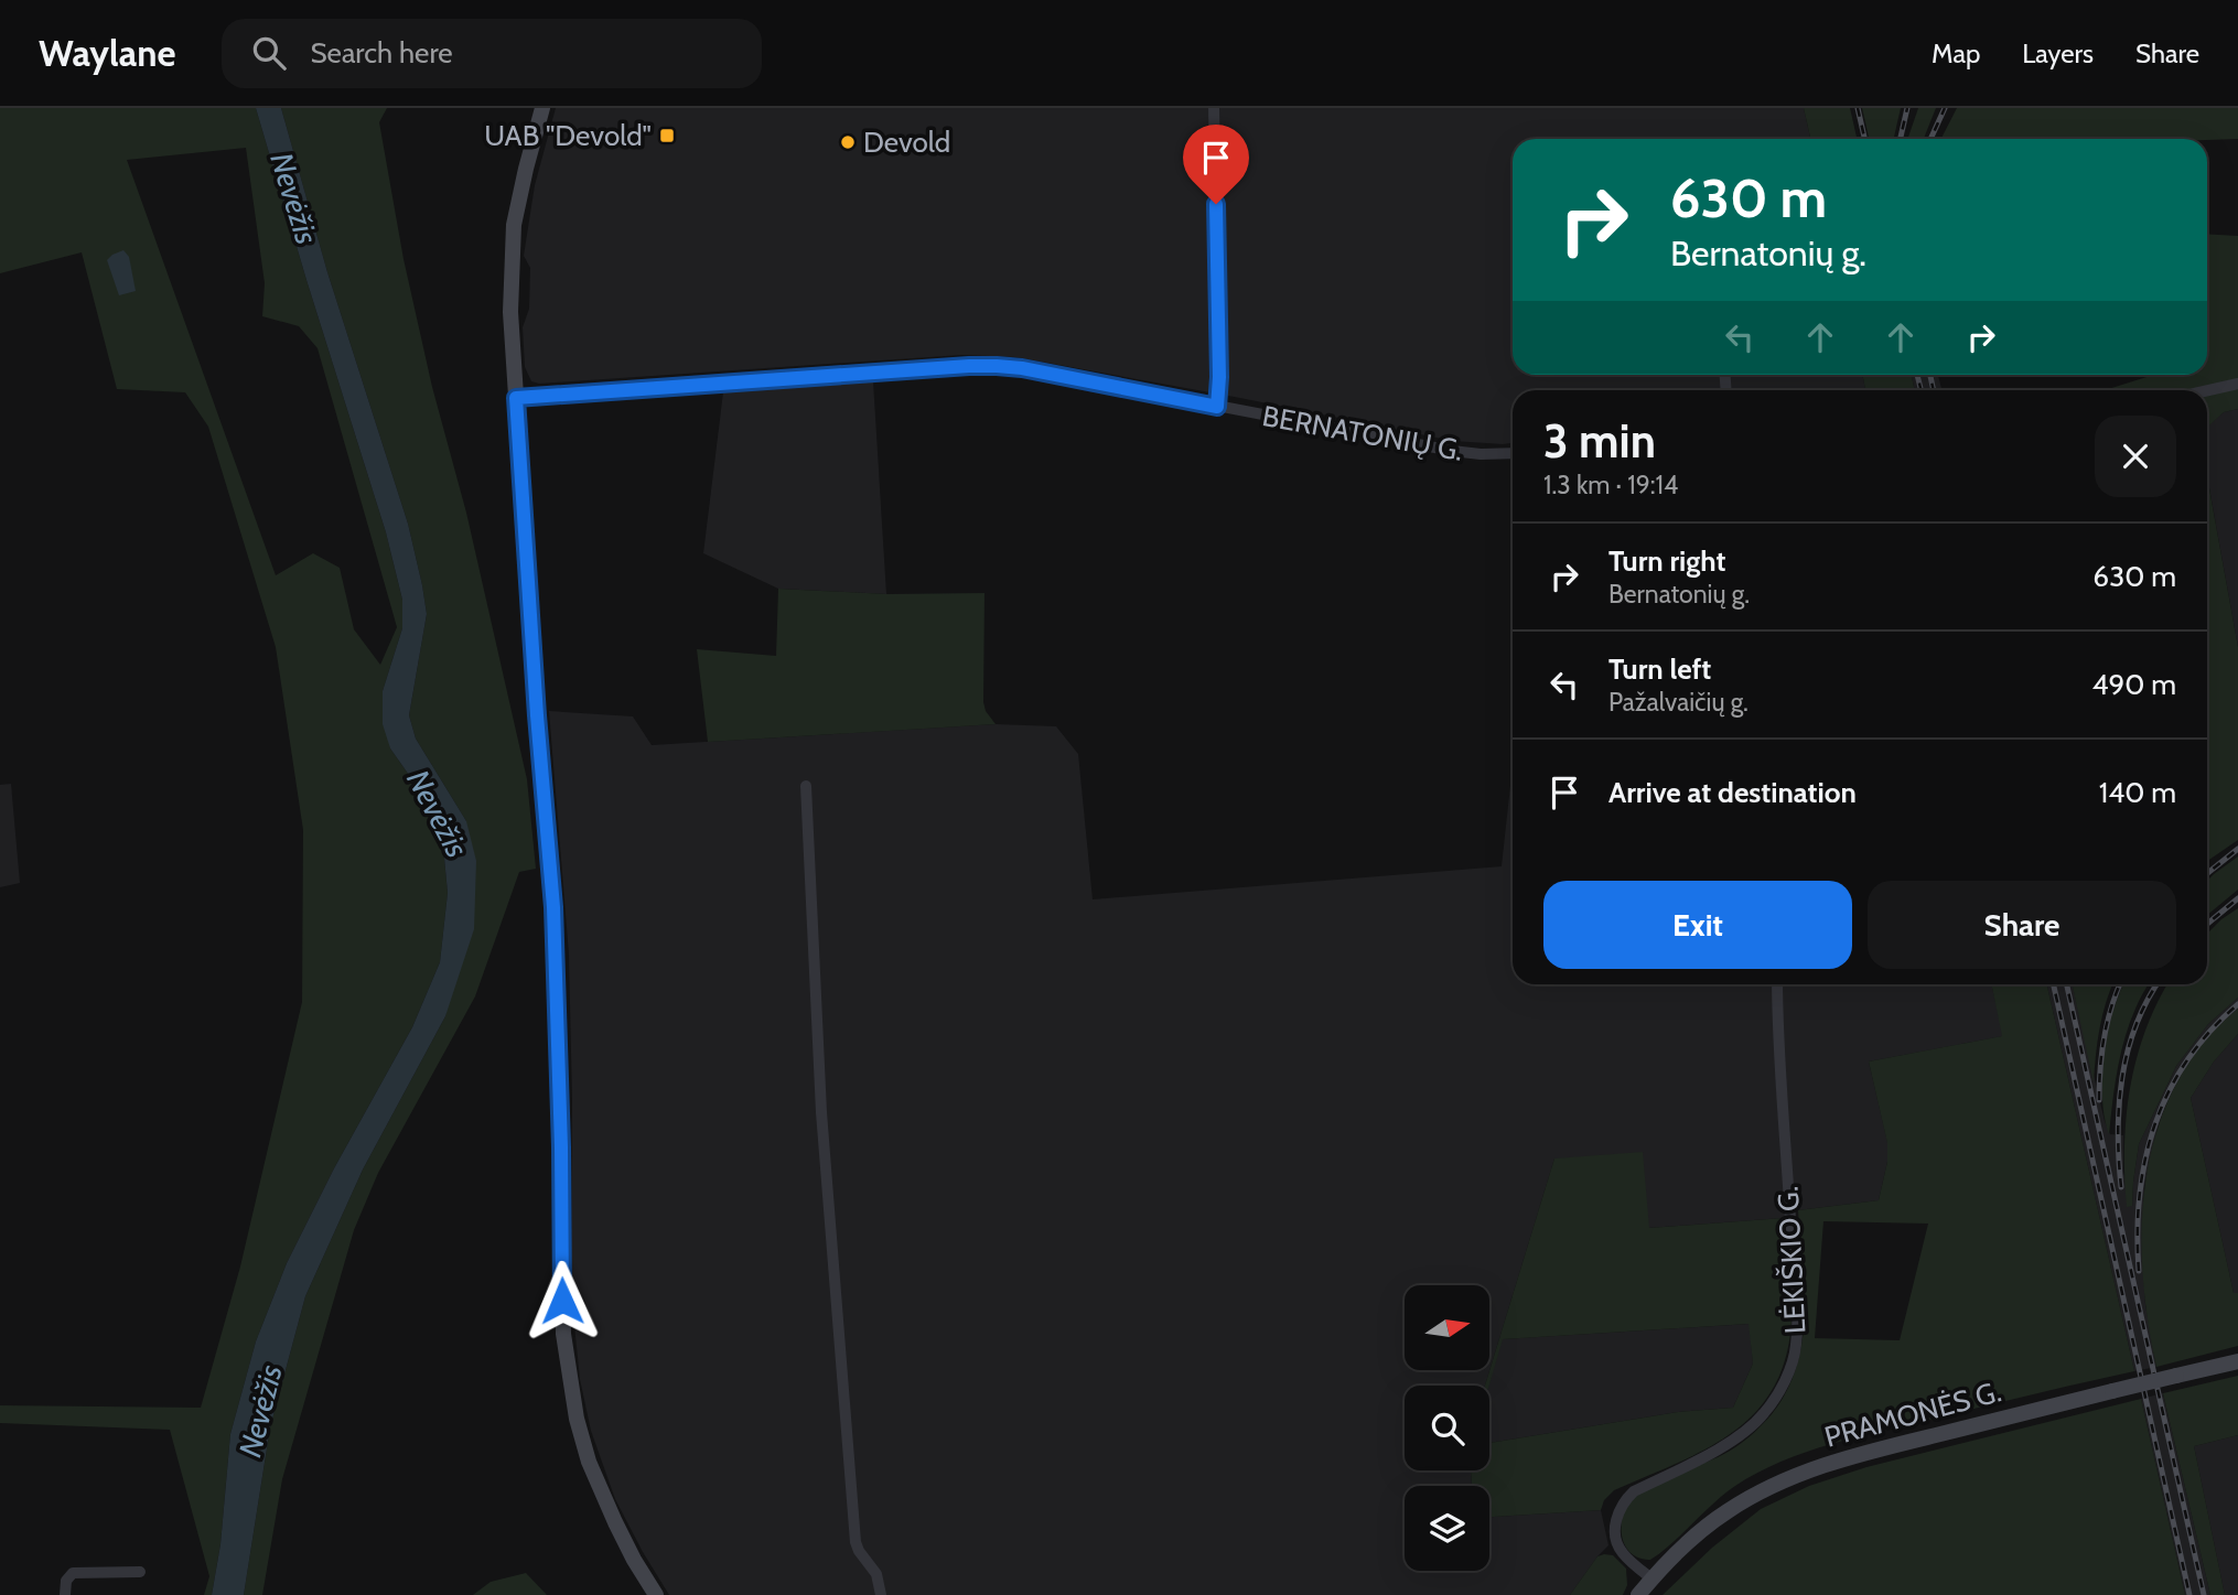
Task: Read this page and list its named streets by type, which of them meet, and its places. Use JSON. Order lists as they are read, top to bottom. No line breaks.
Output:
{"streets":{"street":["BERNATONIŲ G.","LĖKIŠKIO G.","PRAMONĖS G."]},"crossings":[["LĖKIŠKIO G.","PRAMONĖS G."]],"water":["Nevėžis"],"places":{"transit":["UAB \"Devold\""],"other":["Devold"]},"north":"right","page":{"header":"Waylane","search":"Search here","nav":["Map","Layers","Share"],"turn":["630 m","Bernatonių g."],"heading":["3 min","1.3 km · 19:14"],"list":[{"name":"Turn right","note":"Bernatonių g.","value":"630 m"},{"name":"Turn left","note":"Pažalvaičių g.","value":"490 m"},{"name":"Arrive at destination","value":"140 m"}],"buttons":["Exit","Share"]}}
